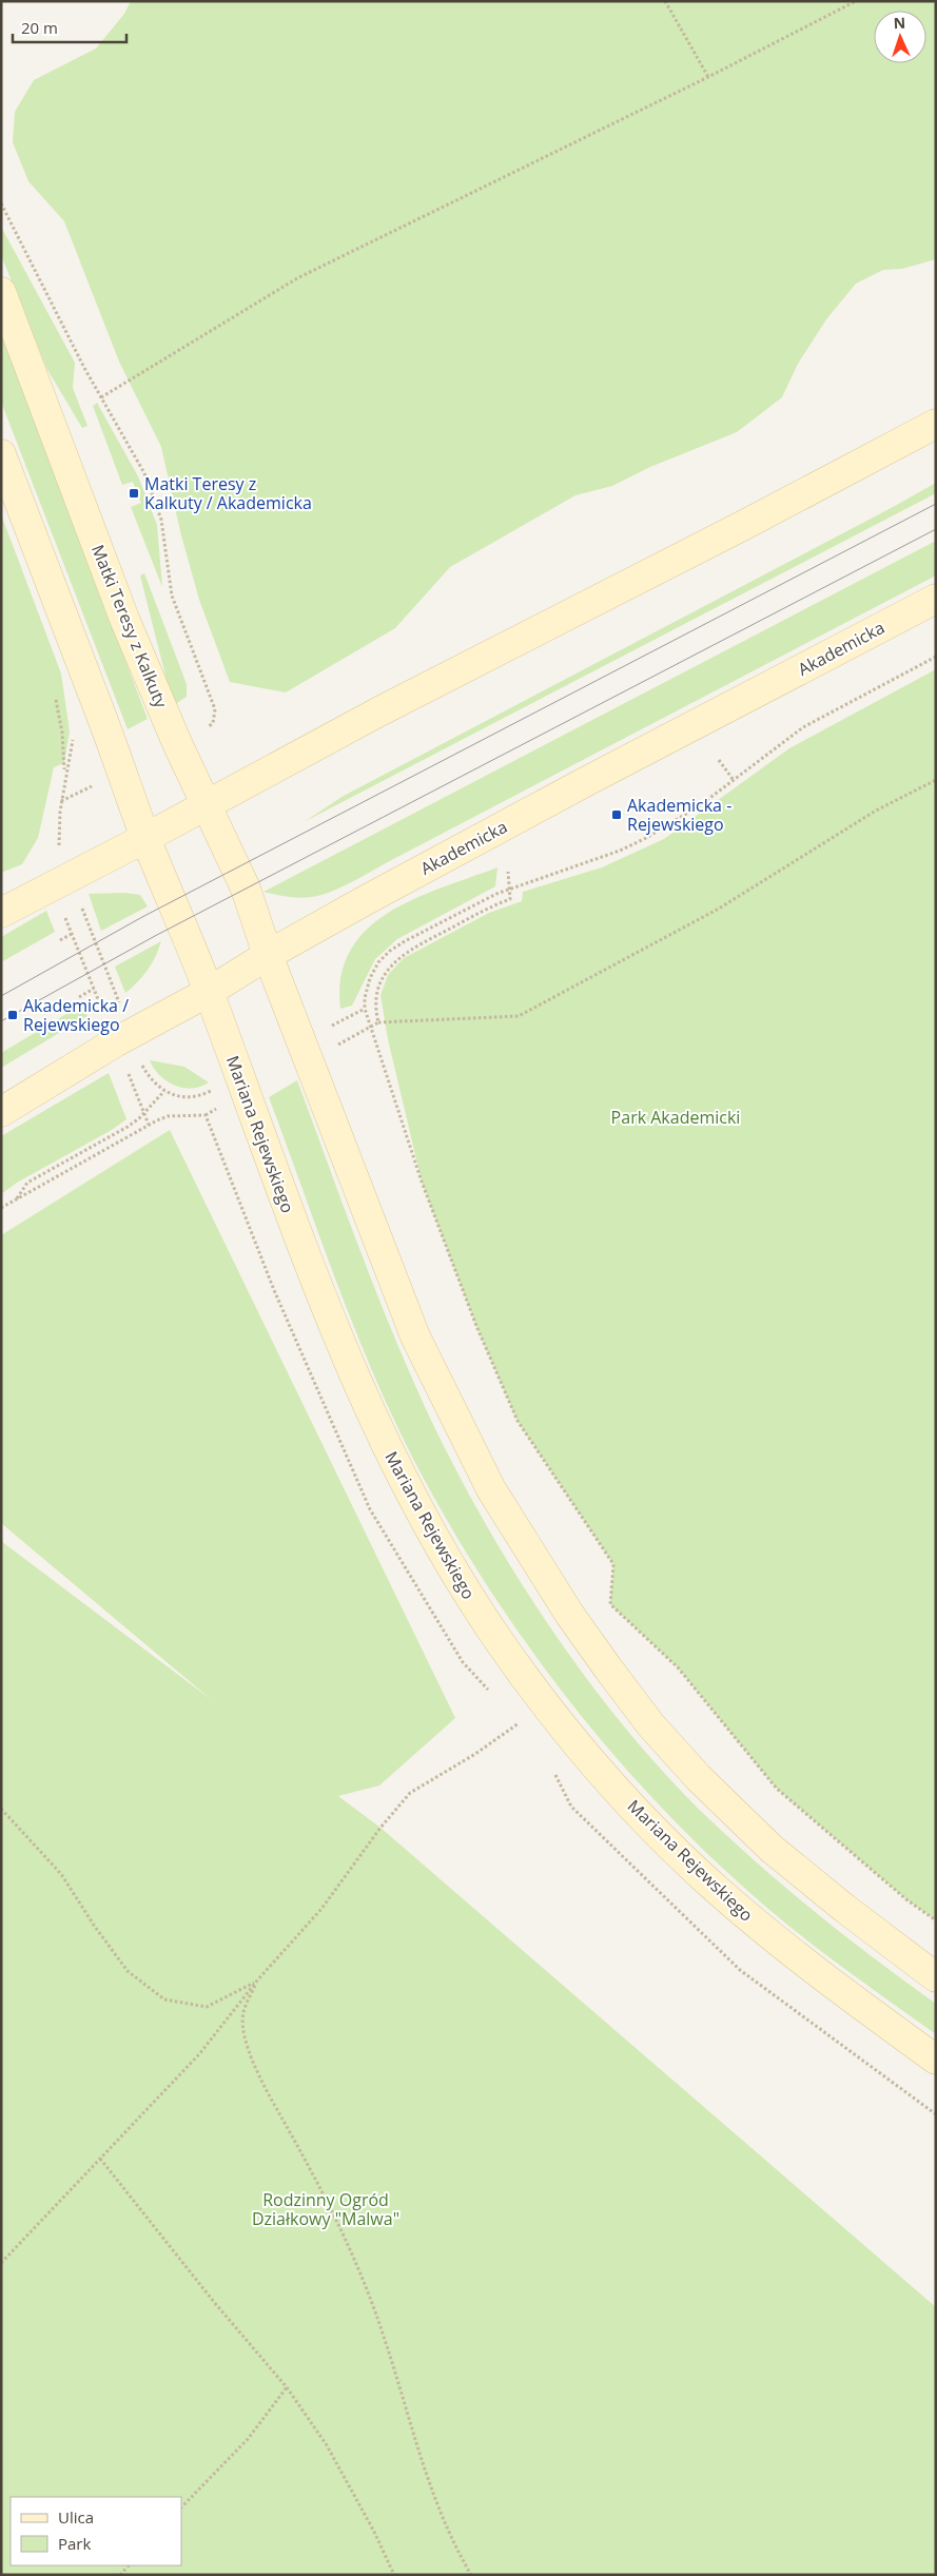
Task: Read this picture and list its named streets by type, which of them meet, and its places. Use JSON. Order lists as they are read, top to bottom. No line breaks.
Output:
{"streets":{"street":["Matki Teresy z Kalkuty","Akademicka","Mariana Rejewskiego"]},"crossings":[["Matki Teresy z Kalkuty","Akademicka"],["Akademicka","Mariana Rejewskiego"]],"parks":["Park Akademicki","Rodzinny Ogród Działkowy \"Malwa\""],"places":{"transit":["Matki Teresy z Kalkuty / Akademicka","Akademicka - Rejewskiego","Akademicka / Rejewskiego"]},"legend":["Ulica","Park"],"scale_bar":"20 m","north":"top"}
